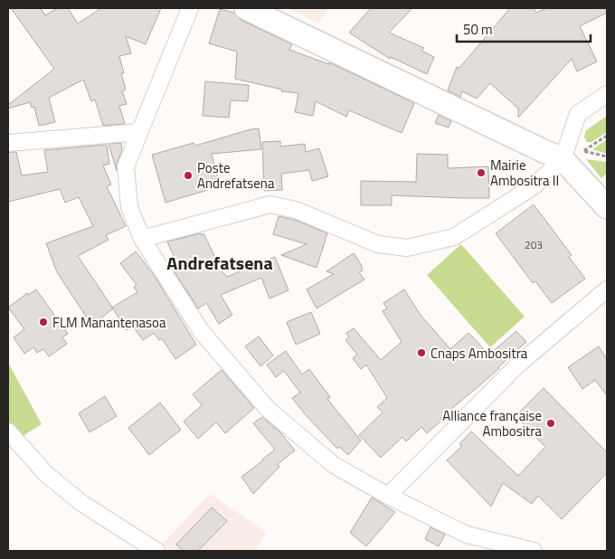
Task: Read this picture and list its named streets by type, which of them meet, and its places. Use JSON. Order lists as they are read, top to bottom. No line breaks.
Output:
{"districts":["Andrefatsena"],"places":["Mairie Ambositra II","Poste Andrefatsena","FLM Manantenasoa","Cnaps Ambositra","Alliance française Ambositra"],"house_numbers":["203"],"scale_bar":"50 m"}
